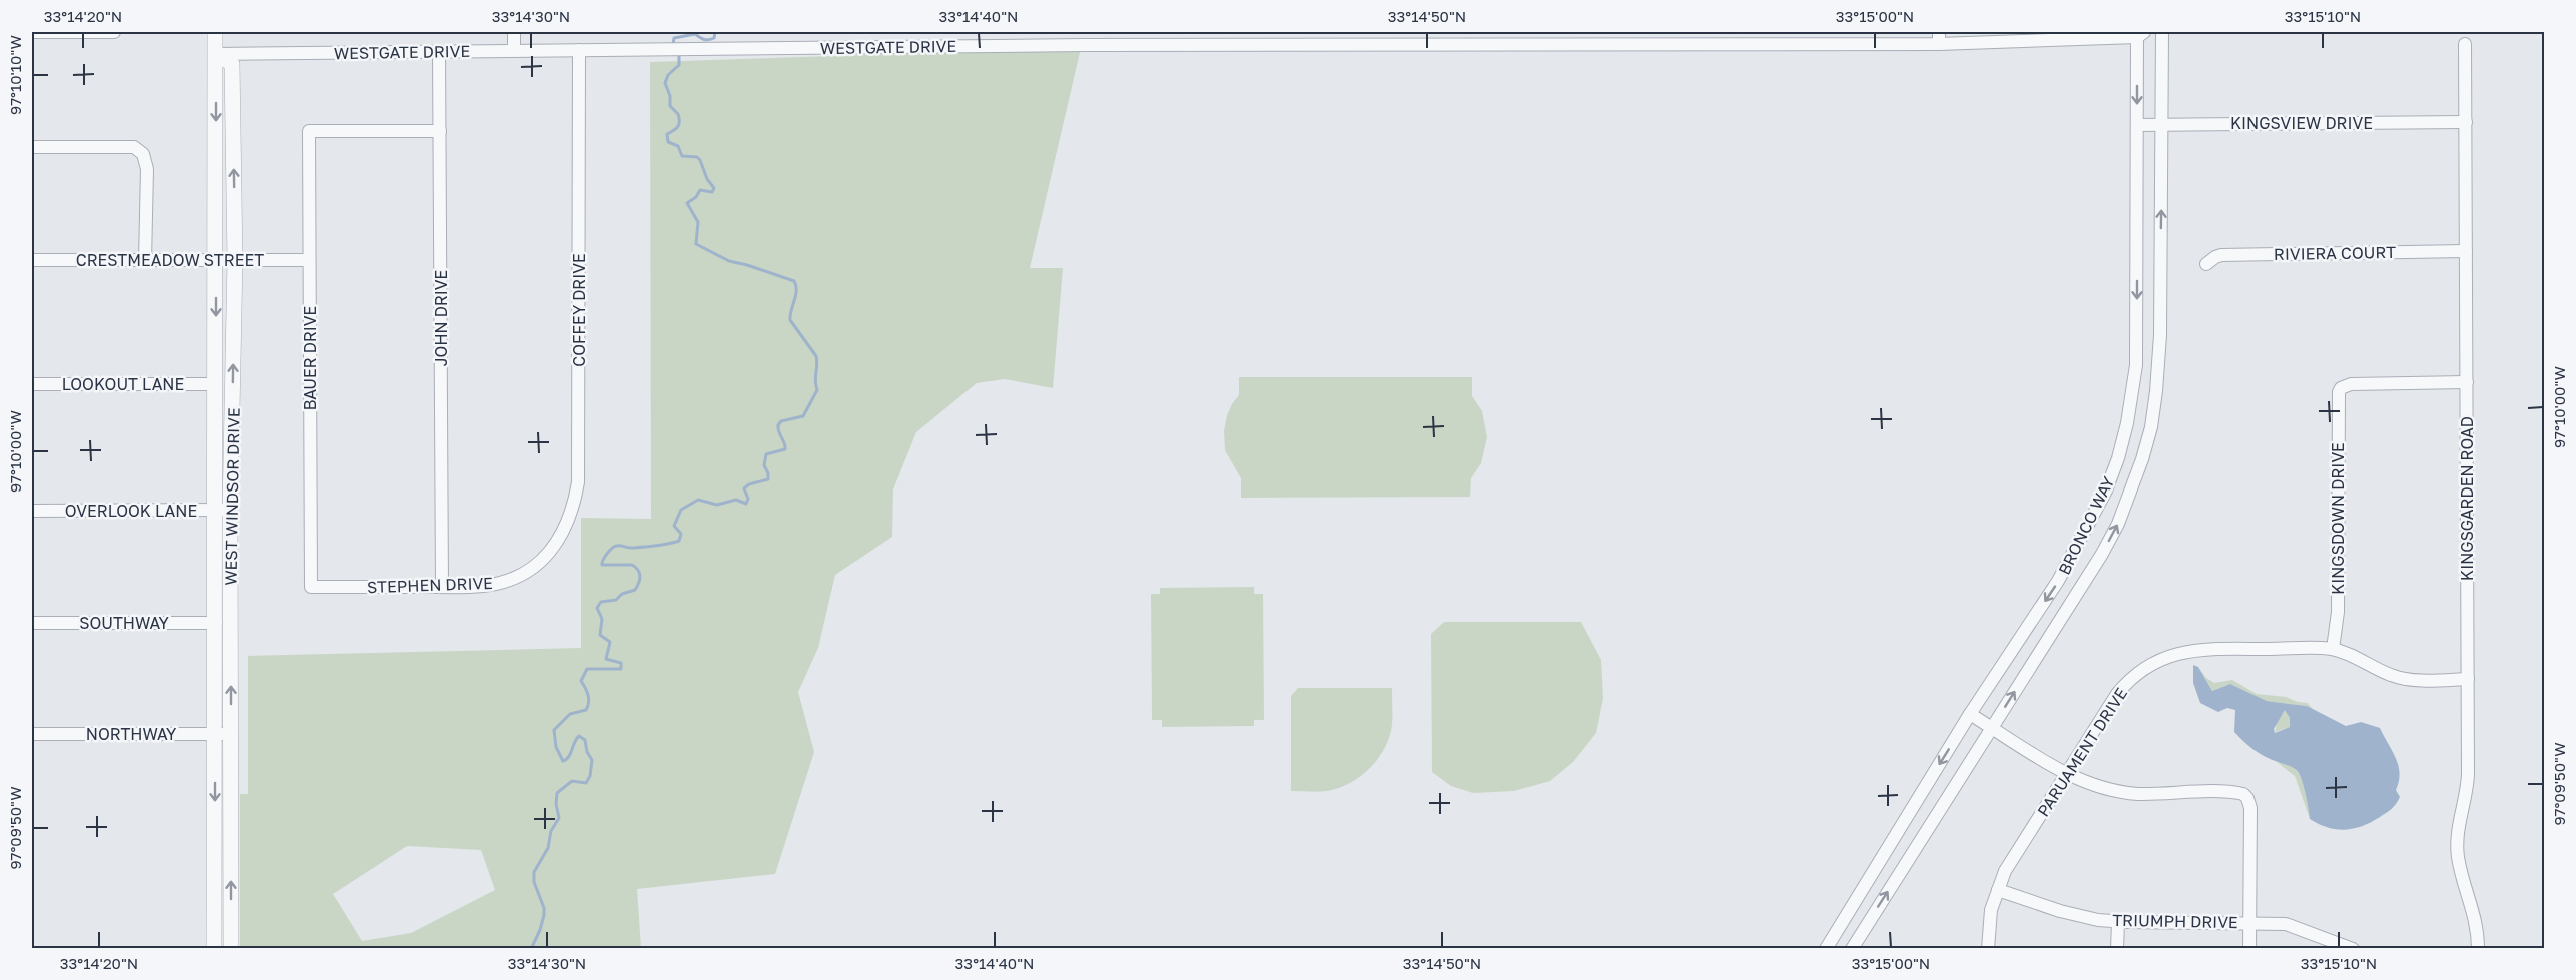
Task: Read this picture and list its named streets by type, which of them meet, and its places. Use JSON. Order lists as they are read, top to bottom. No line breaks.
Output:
{"streets":{"street":["WESTGATE DRIVE","KINGSVIEW DRIVE","RIVIERA COURT","CRESTMEADOW STREET","COFFEY DRIVE","JOHN DRIVE","BAUER DRIVE","LOOKOUT LANE","WEST WINDSOR DRIVE","KINGSGARDEN ROAD","OVERLOOK LANE","KINGSDOWN DRIVE","BRONCO WAY","STEPHEN DRIVE","SOUTHWAY","NORTHWAY","PARUAMENT DRIVE","TRIUMPH DRIVE"]},"crossings":[["WESTGATE DRIVE","COFFEY DRIVE"],["WESTGATE DRIVE","JOHN DRIVE"],["WESTGATE DRIVE","WEST WINDSOR DRIVE"],["WESTGATE DRIVE","BRONCO WAY"],["KINGSVIEW DRIVE","KINGSGARDEN ROAD"],["KINGSVIEW DRIVE","BRONCO WAY"],["RIVIERA COURT","KINGSGARDEN ROAD"],["CRESTMEADOW STREET","BAUER DRIVE"],["CRESTMEADOW STREET","WEST WINDSOR DRIVE"],["COFFEY DRIVE","STEPHEN DRIVE"],["JOHN DRIVE","BAUER DRIVE"],["JOHN DRIVE","STEPHEN DRIVE"],["BAUER DRIVE","STEPHEN DRIVE"],["LOOKOUT LANE","WEST WINDSOR DRIVE"],["WEST WINDSOR DRIVE","OVERLOOK LANE"],["WEST WINDSOR DRIVE","SOUTHWAY"],["WEST WINDSOR DRIVE","NORTHWAY"],["KINGSGARDEN ROAD","KINGSDOWN DRIVE"],["KINGSGARDEN ROAD","PARUAMENT DRIVE"],["KINGSDOWN DRIVE","PARUAMENT DRIVE"],["PARUAMENT DRIVE","TRIUMPH DRIVE"]],"coordinates":["33°14'20\"N","33°14'30\"N","33°14'40\"N","33°14'50\"N","33°15'00\"N","33°15'10\"N","97°10'10\"W","97°10'00\"W","97°09'50\"W"]}
